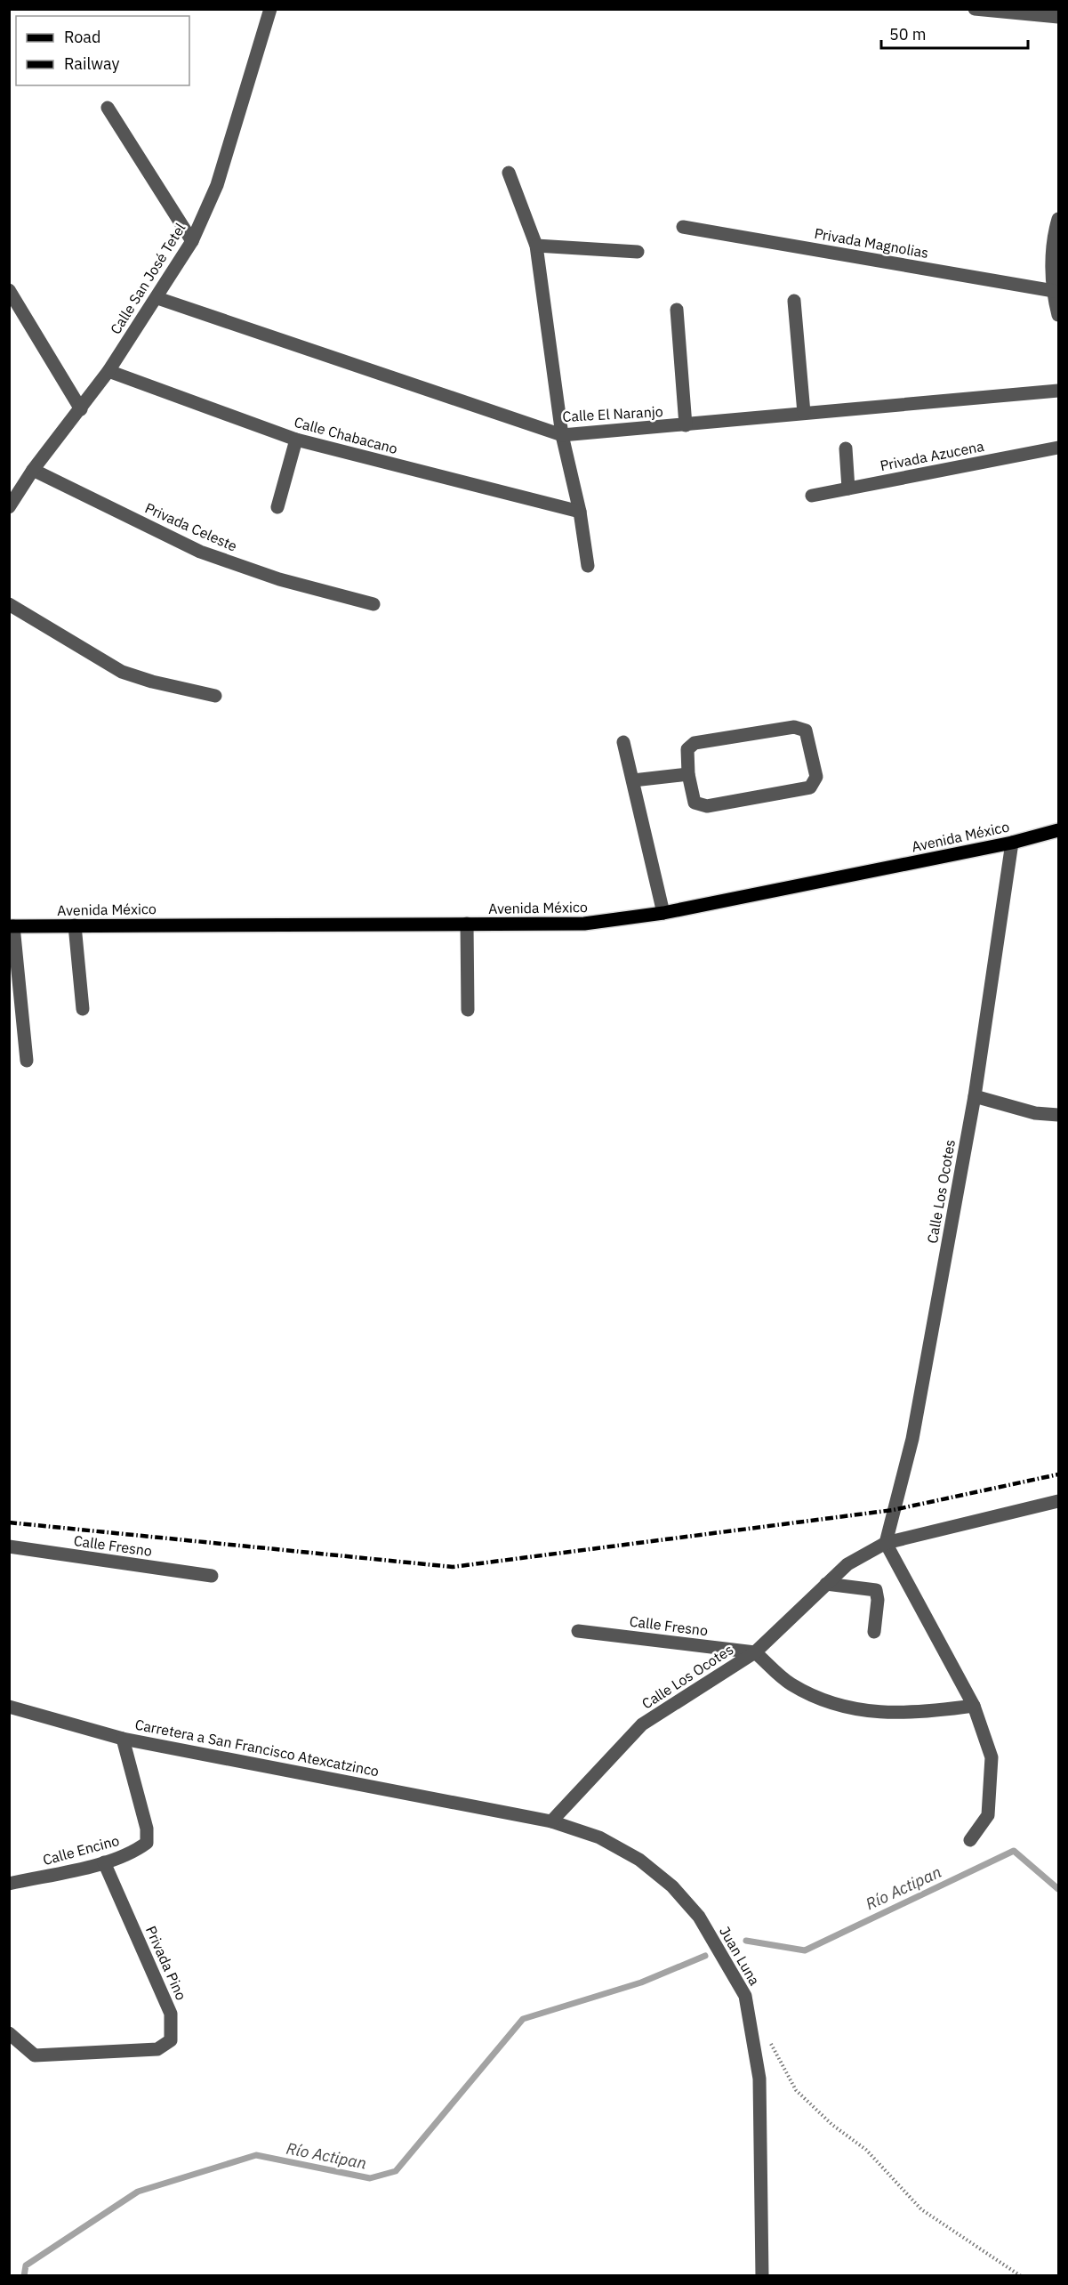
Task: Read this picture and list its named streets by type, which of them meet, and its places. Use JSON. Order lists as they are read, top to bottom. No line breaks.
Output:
{"streets":{"main road":["Avenida México"],"street":["Privada Magnolias","Calle San José Tetel","Calle El Naranjo","Calle Chabacano","Privada Azucena","Privada Celeste","Calle Los Ocotes","Calle Fresno","Carretera a San Francisco Atexcatzinco","Calle Encino","Juan Luna","Privada Pino"]},"crossings":[["Calle San José Tetel","Calle El Naranjo"],["Calle San José Tetel","Calle Chabacano"],["Calle San José Tetel","Privada Celeste"],["Avenida México","Calle Los Ocotes"],["Calle Los Ocotes","Calle Fresno"],["Calle Los Ocotes","Juan Luna"],["Carretera a San Francisco Atexcatzinco","Calle Encino"],["Carretera a San Francisco Atexcatzinco","Juan Luna"],["Calle Encino","Privada Pino"]],"water":["Río Actipan"],"legend":["Road","Railway"],"scale_bar":"50 m"}
